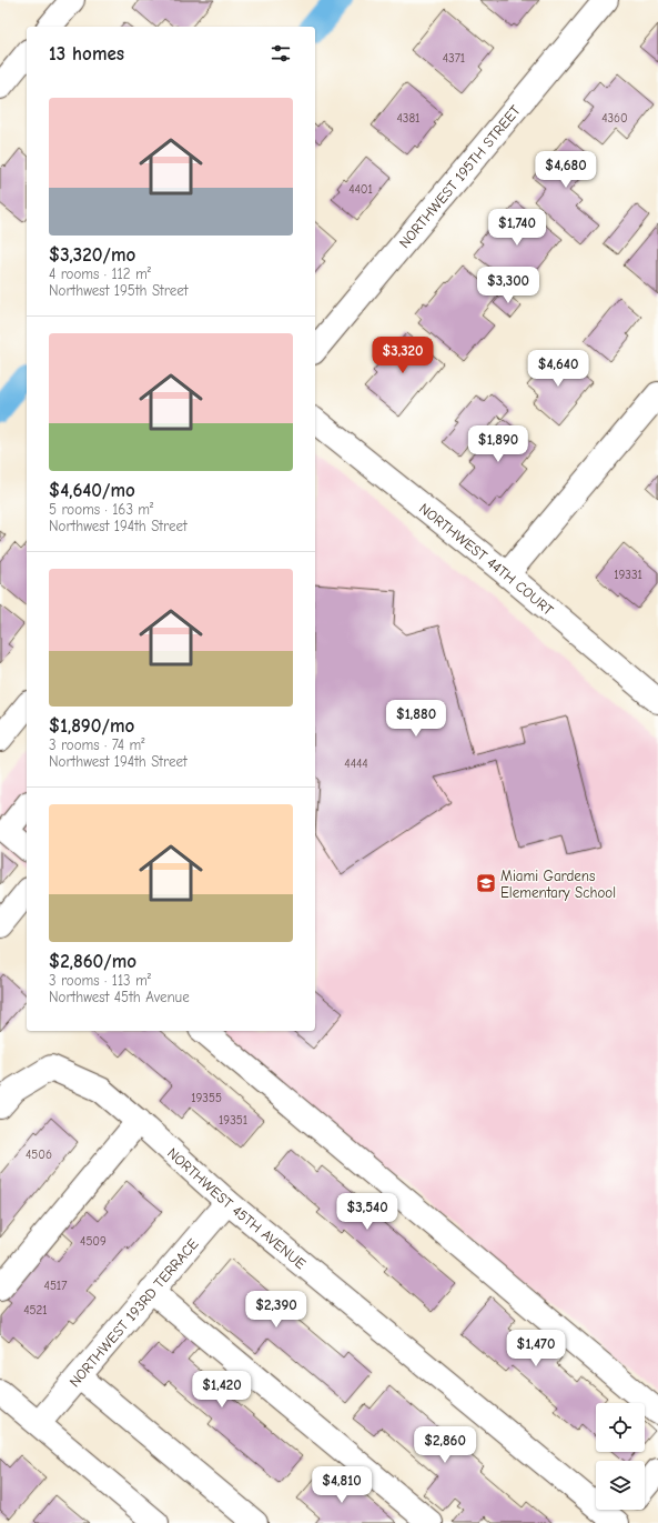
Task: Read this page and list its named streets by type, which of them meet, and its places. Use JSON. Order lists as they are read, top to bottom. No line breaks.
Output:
{"streets":{"street":["NORTHWEST 195TH STREET","NORTHWEST 44TH COURT","NORTHWEST 45TH AVENUE","NORTHWEST 193RD TERRACE"]},"crossings":[["NORTHWEST 45TH AVENUE","NORTHWEST 193RD TERRACE"]],"places":{"school or university":["Miami Gardens Elementary School"]},"house_numbers":["4371","4381","4360","4401","19331","4444","19355","19351","4506","4509","4517","4521"],"page":{"heading":"13 homes","list":[{"name":"$3,320/mo","note":"4 rooms · 112 m² · Northwest 195th Street"},{"name":"$4,640/mo","note":"5 rooms · 163 m² · Northwest 194th Street"},{"name":"$1,890/mo","note":"3 rooms · 74 m² · Northwest 194th Street"},{"name":"$2,860/mo","note":"3 rooms · 113 m² · Northwest 45th Avenue"}],"price":["$4,680","$1,740","$3,300","$3,320","$4,640","$1,890","$1,880","$3,540","$2,390","$1,470","$1,420","$2,860","$4,810"]}}
